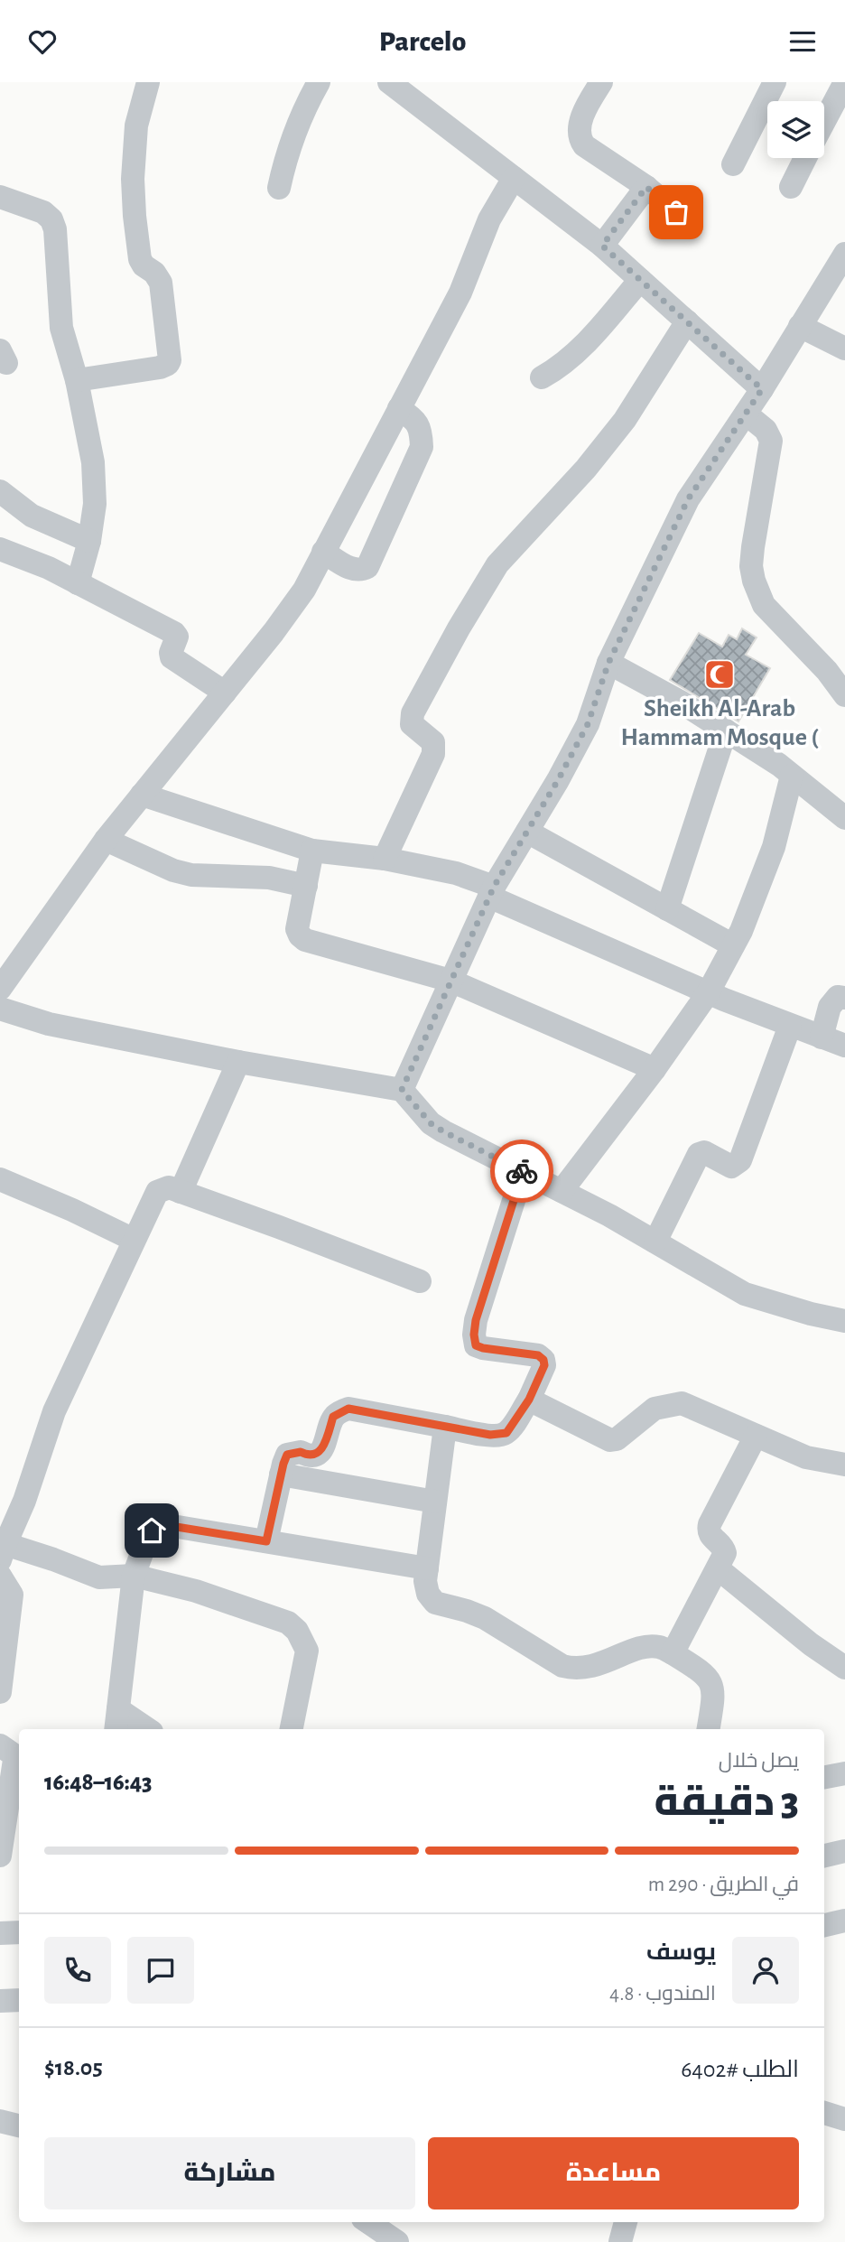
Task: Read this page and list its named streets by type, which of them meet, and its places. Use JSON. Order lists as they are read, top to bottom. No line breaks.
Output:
{"places":{"mosque":["Sheikh Al-Arab Hammam Mosque ("]},"page":{"header":"Parcelo","heading":["3 دقيقة","يصل خلال","16:43–16:48"],"panel":["يوسف","المندوب · 4.8","الطلب #6402","$18.05"],"bar":"في الطريق · 290 m","buttons":["مساعدة","مشاركة"]}}
